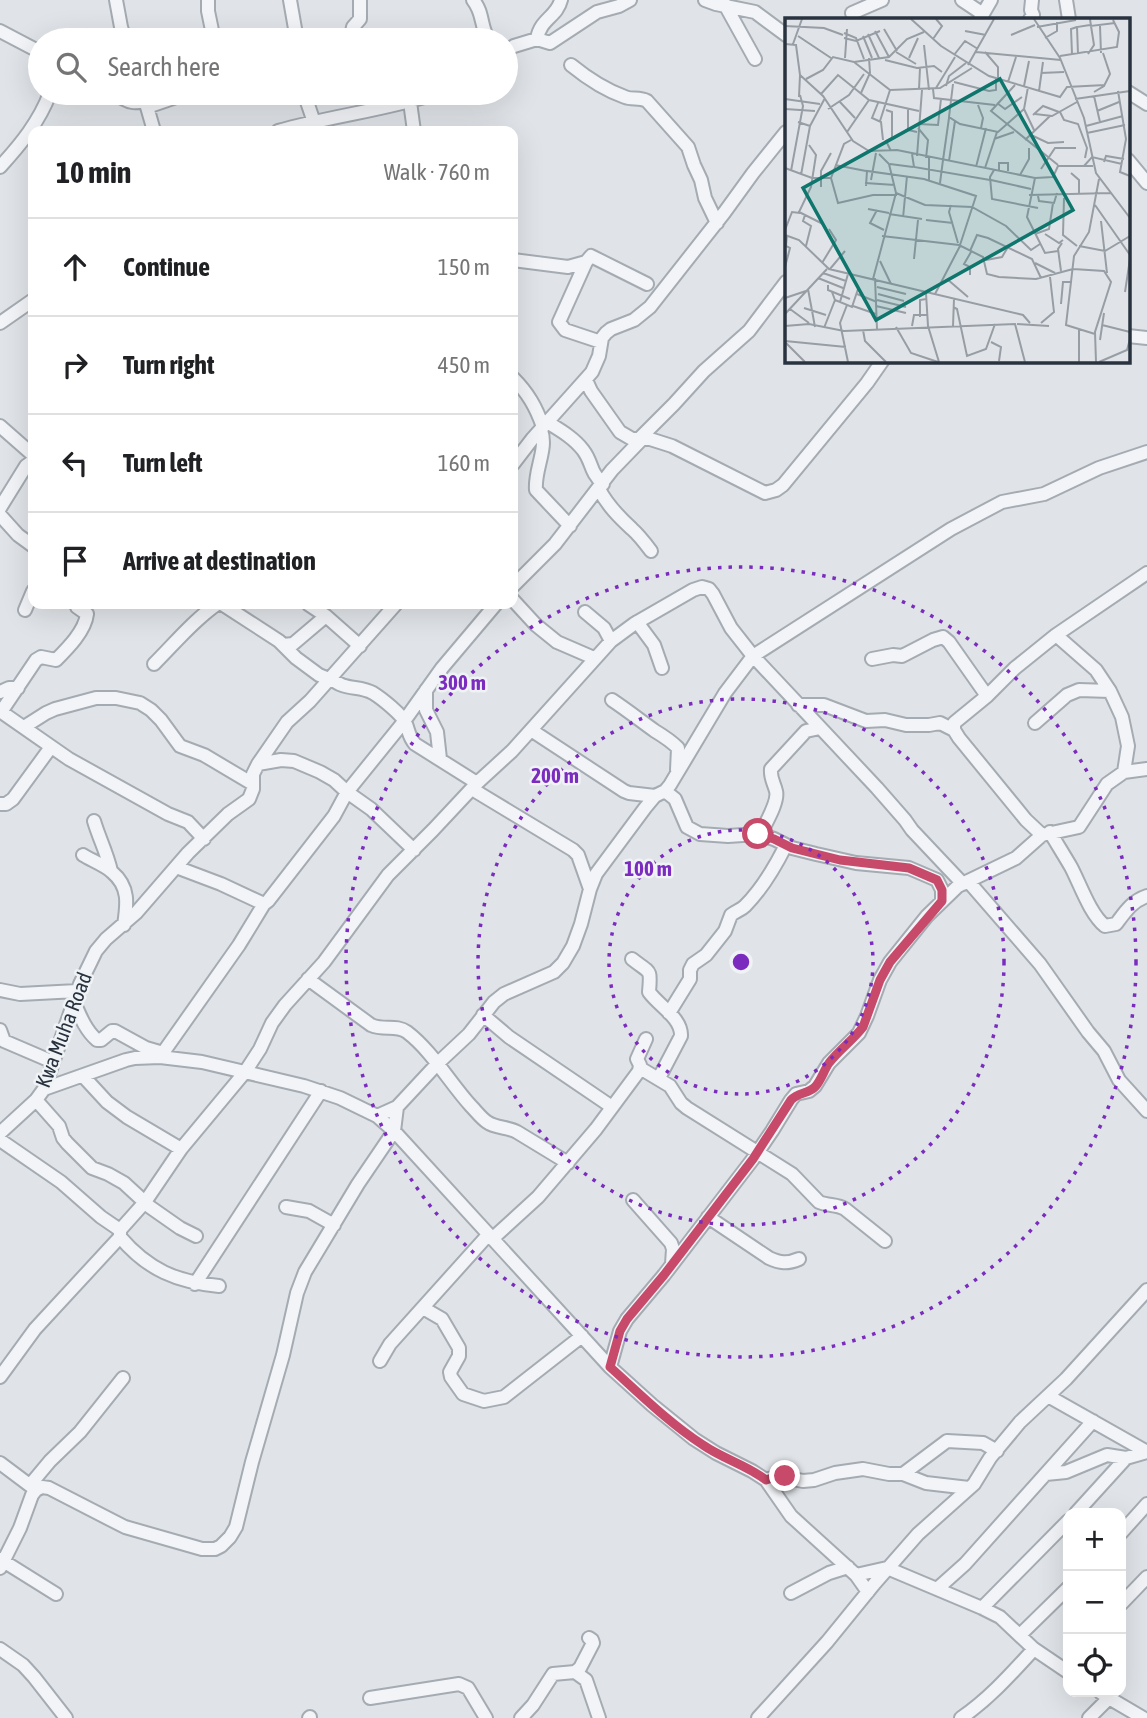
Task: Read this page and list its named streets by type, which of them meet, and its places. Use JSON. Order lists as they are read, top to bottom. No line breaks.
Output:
{"streets":{"street":["Kwa Muha Road"]},"page":{"search":"Search here","heading":["10 min","Walk · 760 m"],"list":[["Continue","150 m"],["Turn right","450 m"],["Turn left","160 m"],"Arrive at destination"],"map_buttons":["+","−"]},"rings":["300 m","200 m","100 m"]}
